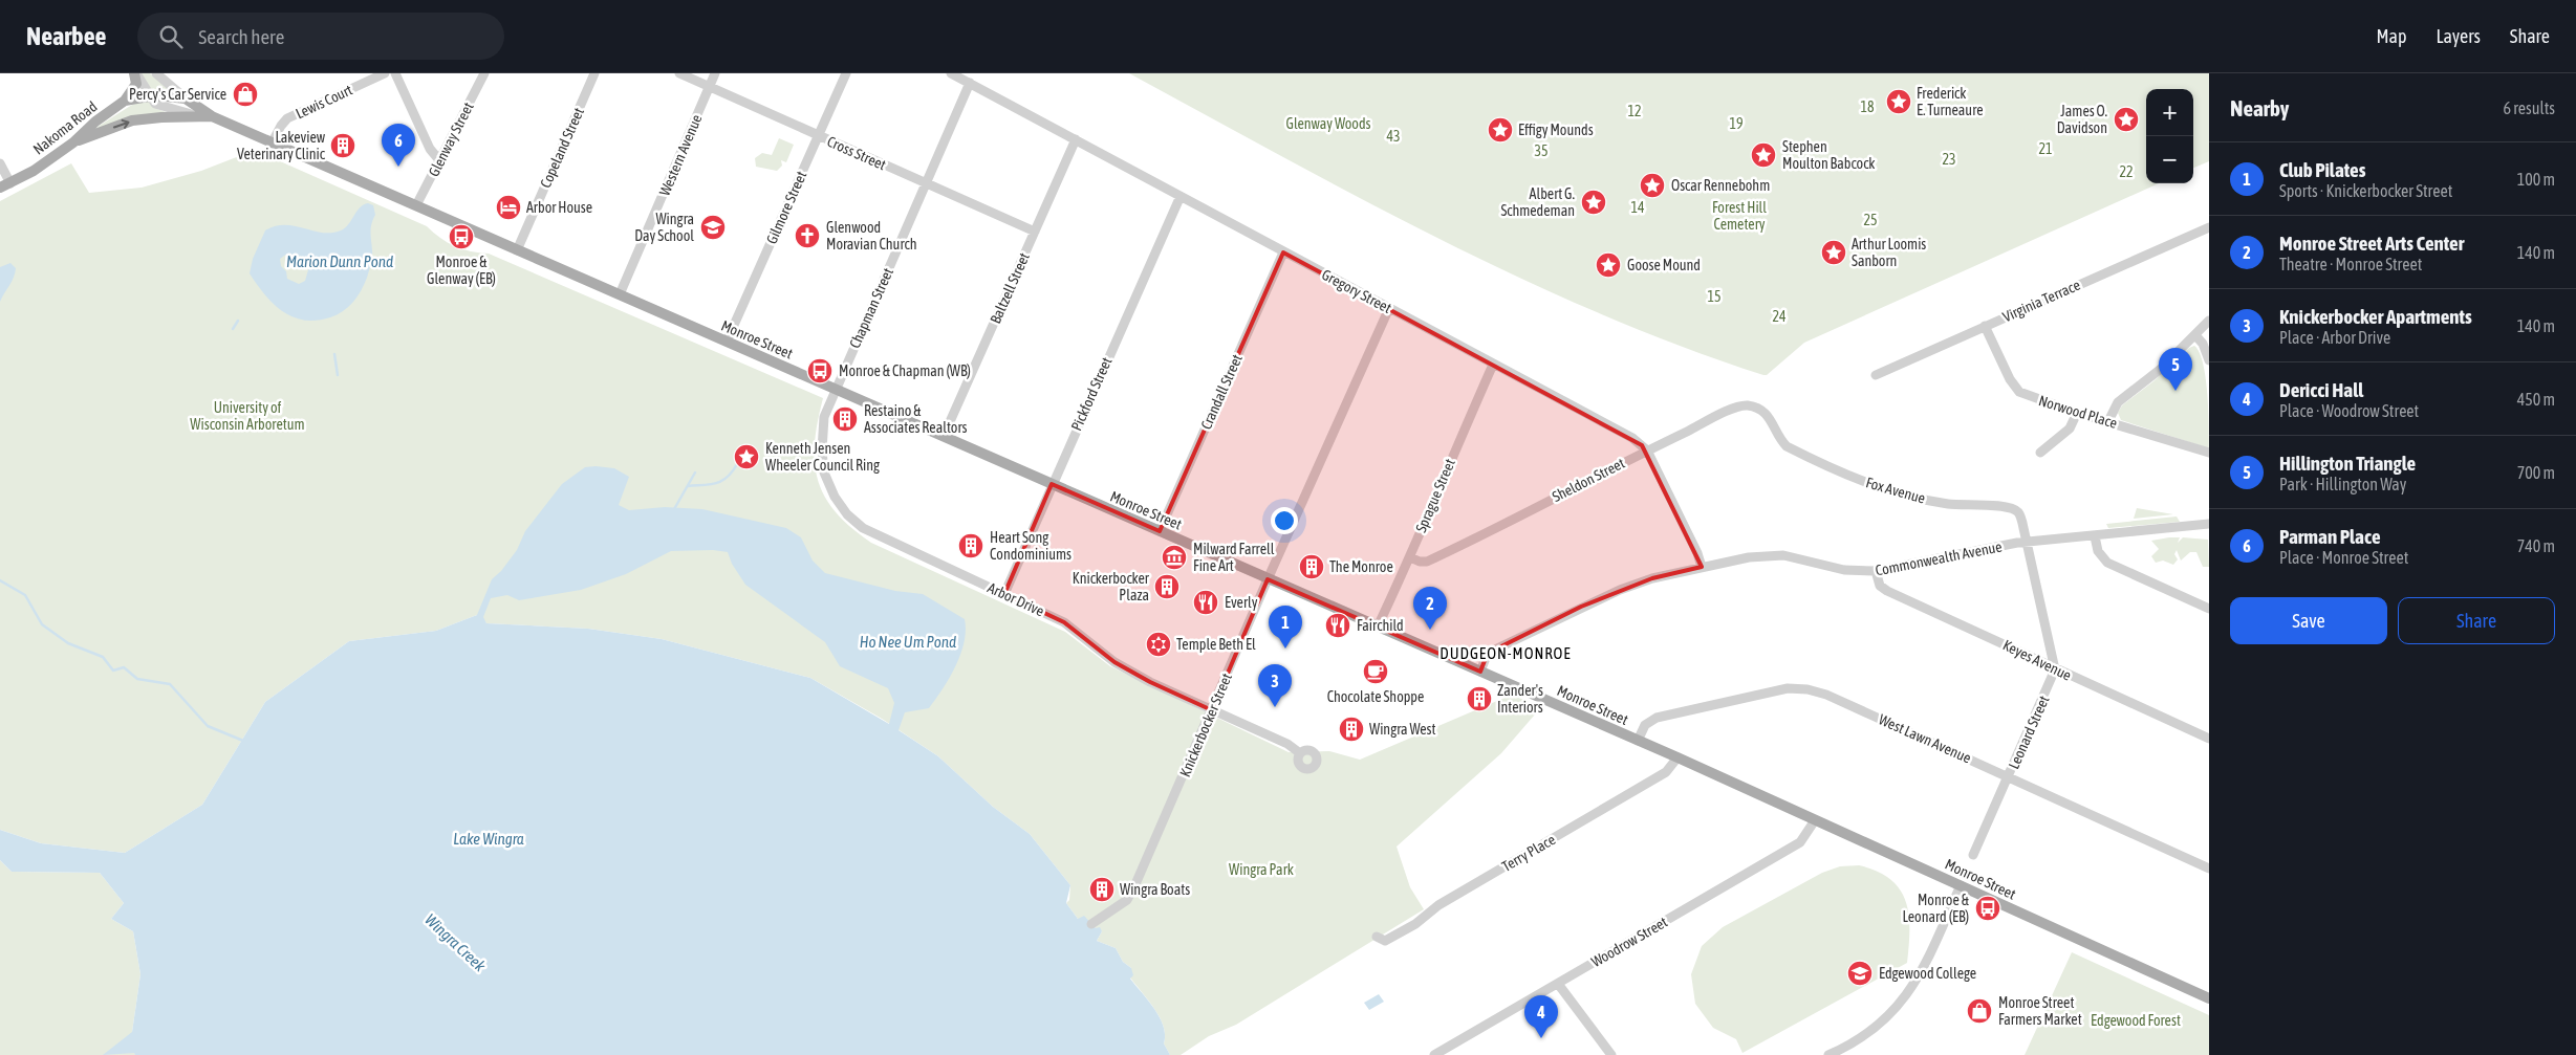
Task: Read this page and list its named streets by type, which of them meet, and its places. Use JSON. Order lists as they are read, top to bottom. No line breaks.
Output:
{"streets":{"main road":["Nakoma Road","Monroe Street"],"street":["Lewis Court","Glenway Street","Copeland Street","Cross Street","Western Avenue","Gilmore Street","Baltzell Street","Gregory Street","Virginia Terrace","Chapman Street","Crandall Street","Pickford Street","Norwood Place","Sheldon Street","Fox Avenue","Sprague Street","Commonwealth Avenue","Arbor Drive","Keyes Avenue","Knickerbocker Street","Leonard Street","West Lawn Avenue","Terry Place","Woodrow Street"]},"crossings":[["Lewis Court","Monroe Street"],["Nakoma Road","Monroe Street"],["Glenway Street","Monroe Street"],["Copeland Street","Monroe Street"],["Cross Street","Western Avenue"],["Cross Street","Gilmore Street"],["Cross Street","Baltzell Street"],["Cross Street","Chapman Street"],["Western Avenue","Monroe Street"],["Gilmore Street","Monroe Street"],["Baltzell Street","Gregory Street"],["Baltzell Street","Monroe Street"],["Gregory Street","Chapman Street"],["Gregory Street","Crandall Street"],["Gregory Street","Pickford Street"],["Gregory Street","Sheldon Street"],["Gregory Street","Sprague Street"],["Gregory Street","Commonwealth Avenue"],["Gregory Street","Knickerbocker Street"],["Virginia Terrace","Norwood Place"],["Chapman Street","Monroe Street"],["Chapman Street","Arbor Drive"],["Monroe Street","Crandall Street"],["Monroe Street","Pickford Street"],["Monroe Street","Sprague Street"],["Monroe Street","Commonwealth Avenue"],["Monroe Street","Arbor Drive"],["Monroe Street","Knickerbocker Street"],["Monroe Street","West Lawn Avenue"],["Monroe Street","Terry Place"],["Monroe Street","Woodrow Street"],["Pickford Street","Arbor Drive"],["Sheldon Street","Fox Avenue"],["Sheldon Street","Sprague Street"],["Fox Avenue","Commonwealth Avenue"],["Commonwealth Avenue","Keyes Avenue"],["Arbor Drive","Knickerbocker Street"],["Keyes Avenue","Leonard Street"],["Leonard Street","West Lawn Avenue"]],"districts":["DUDGEON-MONROE"],"water":["Marion Dunn Pond","Ho Nee Um Pond","Lake Wingra","Wingra Creek"],"parks":["18","12","Glenway Woods","19","43","21","35","23","22","14","Forest Hill Cemetery","25","15","24","University of Wisconsin Arboretum","Wingra Park","Edgewood Forest"],"places":{"shop":["Percy's Car Service","Monroe Street Farmers Market"],"place":["Frederick E. Turneaure","James O. Davidson","Effigy Mounds","Stephen Moulton Babcock","Oscar Rennebohm","Albert G. Schmedeman","Arthur Loomis Sanborn","Goose Mound","Kenneth Jensen Wheeler Council Ring"],"building":["Lakeview Veterinary Clinic","Restaino & Associates Realtors","Heart Song Condominiums","The Monroe","Knickerbocker Plaza","Zander's Interiors","Wingra West","Wingra Boats"],"hotel":["Arbor House"],"school or university":["Wingra Day School","Edgewood College"],"church":["Glenwood Moravian Church"],"bus stop":["Monroe & Glenway (EB)","Monroe & Chapman (WB)","Monroe & Leonard (EB)"],"museum":["Milward Farrell Fine Art"],"restaurant":["Everly","Fairchild"],"synagogue":["Temple Beth El"],"cafe":["Chocolate Shoppe"]},"page":{"header":"Nearbee","search":"Search here","nav":["Map","Layers","Share"],"heading":["Nearby","6 results"],"map_buttons":["+","−"],"pins":["6","5","2","1","3","4"],"list":[{"mark":"1","name":"Club Pilates","note":"Sports · Knickerbocker Street","value":"100 m"},{"mark":"2","name":"Monroe Street Arts Center","note":"Theatre · Monroe Street","value":"140 m"},{"mark":"3","name":"Knickerbocker Apartments","note":"Place · Arbor Drive","value":"140 m"},{"mark":"4","name":"Dericci Hall","note":"Place · Woodrow Street","value":"450 m"},{"mark":"5","name":"Hillington Triangle","note":"Park · Hillington Way","value":"700 m"},{"mark":"6","name":"Parman Place","note":"Place · Monroe Street","value":"740 m"}],"buttons":["Save","Share"]}}
